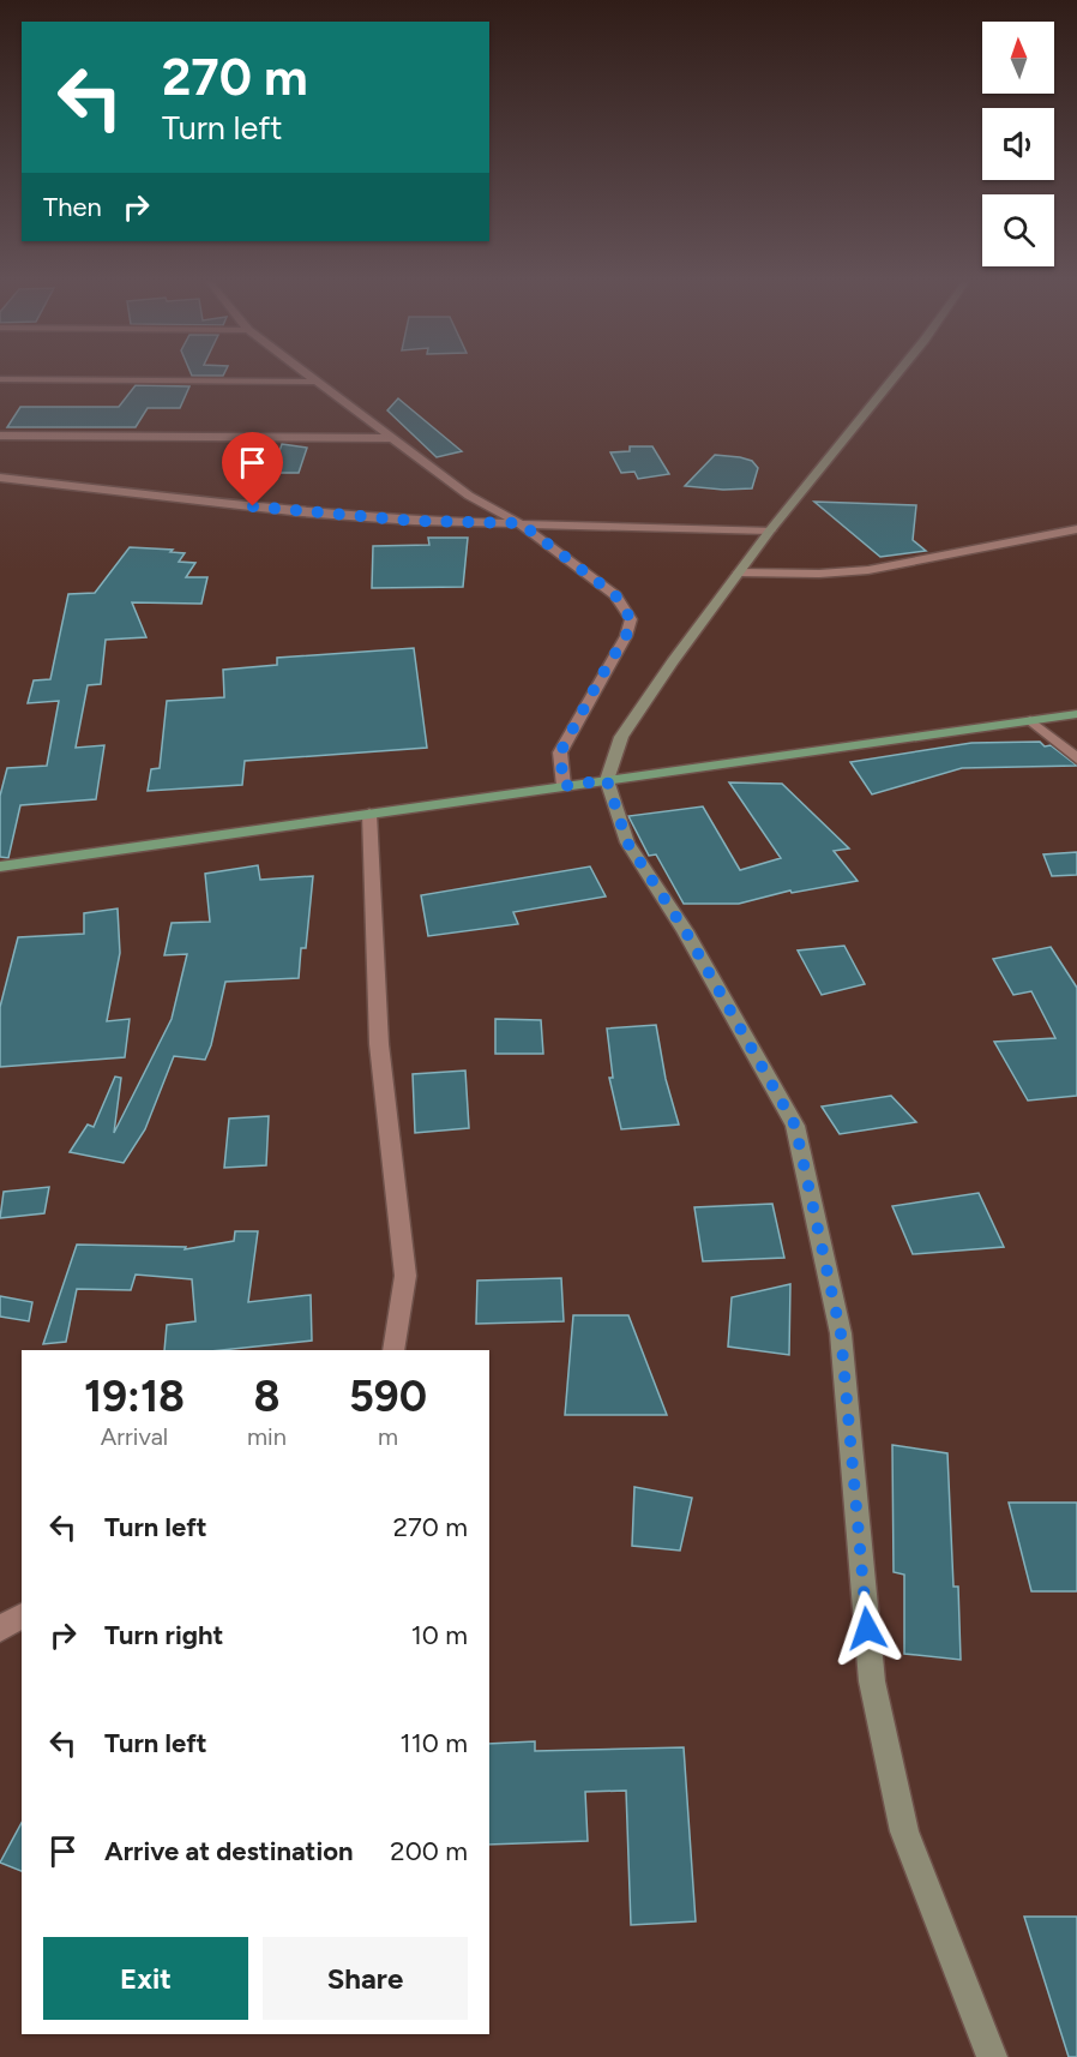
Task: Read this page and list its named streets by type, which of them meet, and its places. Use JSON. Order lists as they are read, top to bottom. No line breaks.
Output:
{"north":"top","page":{"turn":["270 m","Turn left"],"then":"Then","eta":["19:18","Arrival","8","min","590","m"],"list":[{"name":"Turn left","value":"270 m"},{"name":"Turn right","value":"10 m"},{"name":"Turn left","value":"110 m"},{"name":"Arrive at destination","value":"200 m"}],"buttons":["Exit","Share"]}}
